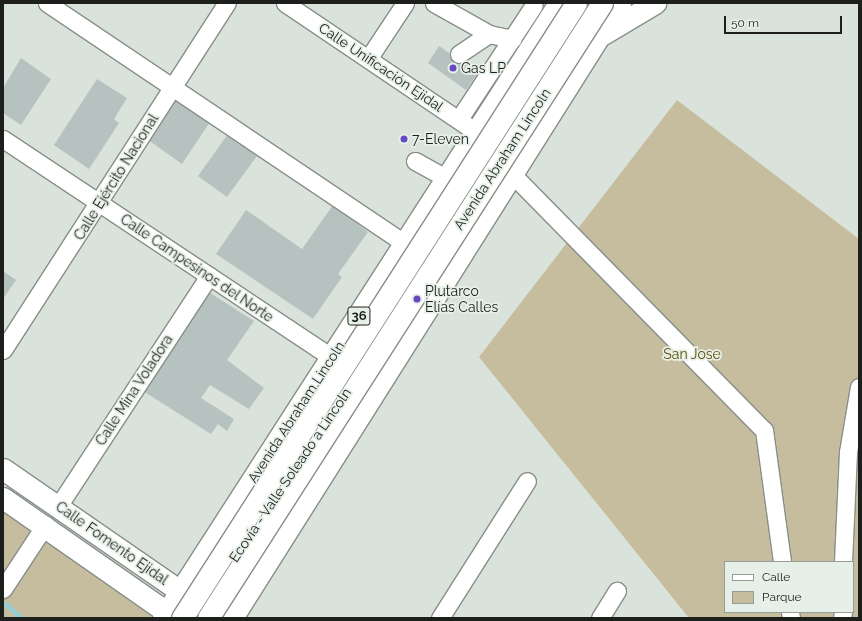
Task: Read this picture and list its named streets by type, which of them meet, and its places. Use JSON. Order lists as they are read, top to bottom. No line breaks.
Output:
{"streets":{"main road":["Avenida Abraham Lincoln","36","Calle Fomento Ejidal"],"street":["Calle Unificación Ejidal","Calle Ejército Nacional","Calle Campesinos del Norte","Calle Mina Voladora"]},"crossings":[["Calle Unificación Ejidal","Avenida Abraham Lincoln"],["Avenida Abraham Lincoln","Calle Campesinos del Norte"],["Avenida Abraham Lincoln","36"],["Avenida Abraham Lincoln","Calle Fomento Ejidal"],["Calle Ejército Nacional","Calle Campesinos del Norte"],["Calle Campesinos del Norte","Calle Mina Voladora"],["36","Calle Fomento Ejidal"],["Calle Mina Voladora","Calle Fomento Ejidal"]],"parks":["San Jose"],"places":["Gas LP","7-Eleven","Plutarco Elías Calles"],"legend":["Calle","Parque"],"scale_bar":"50 m"}
